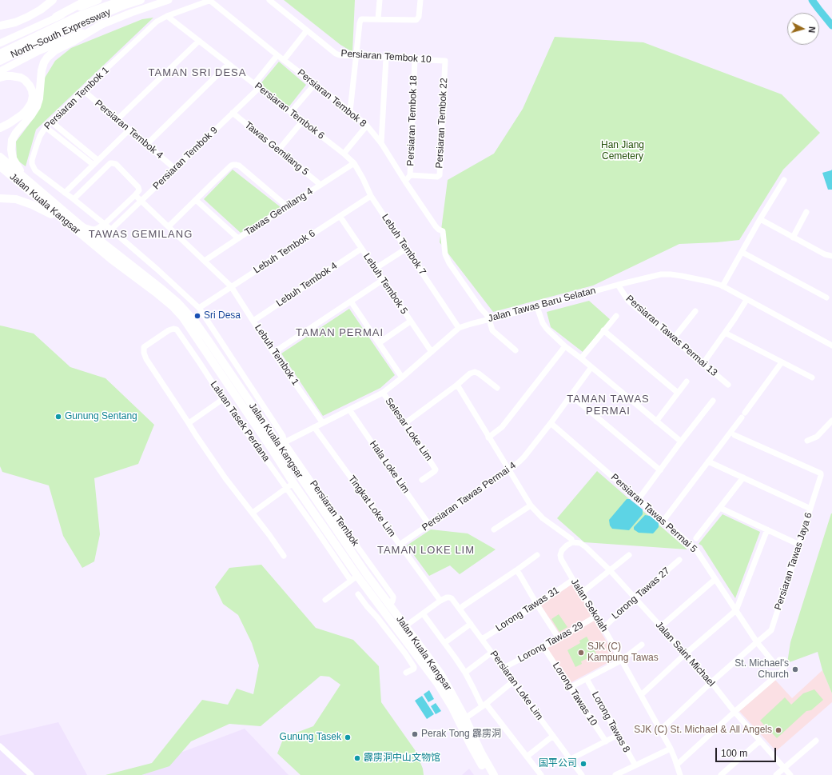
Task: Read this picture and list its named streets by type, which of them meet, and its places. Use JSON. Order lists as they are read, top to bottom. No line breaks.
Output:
{"streets":{"highway":["North–South Expressway","Jalan Kuala Kangsar"],"street":["Persiaran Tembok 10","Persiaran Tembok 1","Persiaran Tembok 8","Persiaran Tembok 6","Persiaran Tembok 18","Persiaran Tembok 22","Persiaran Tembok 4","Tawas Gemilang 5","Persiaran Tembok 9","Tawas Gemilang 4","Lebuh Tembok 7","Lebuh Tembok 6","Lebuh Tembok 5","Lebuh Tembok 4","Jalan Tawas Baru Selatan","Persiaran Tawas Permai 13","Lebuh Tembok 1","Laluan Tasek Perdana","Selesar Loke Lim","Hala Loke Lim","Persiaran Tawas Permai 4","Tingkat Loke Lim","Persiaran Tawas Permai 5","Persiaran Tawas Jaya 6","Lorong Tawas 27","Jalan Sekolah","Lorong Tawas 31","Lorong Tawas 29","Jalan Saint Michael","Persiaran Loke Lim","Lorong Tawas 10","Lorong Tawas 8"]},"crossings":[["Persiaran Tembok 10","Persiaran Tembok 18"],["Persiaran Tembok 10","Persiaran Tembok 22"],["Persiaran Tembok 1","Persiaran Tembok 8"],["Persiaran Tembok 1","Persiaran Tembok 6"],["Persiaran Tembok 1","Persiaran Tembok 4"],["Persiaran Tembok 1","Persiaran Tembok 9"],["Persiaran Tembok 1","Lebuh Tembok 6"],["Persiaran Tembok 8","Persiaran Tembok 18"],["Persiaran Tembok 8","Jalan Tawas Baru Selatan"],["Persiaran Tembok 6","Persiaran Tembok 9"],["Persiaran Tembok 6","Tawas Gemilang 4"],["Persiaran Tembok 6","Lebuh Tembok 7"],["Persiaran Tembok 18","Persiaran Tembok 22"],["Persiaran Tembok 4","Persiaran Tembok 9"],["Tawas Gemilang 5","Persiaran Tembok 9"],["Tawas Gemilang 5","Tawas Gemilang 4"],["Persiaran Tembok 9","Lebuh Tembok 1"],["Jalan Kuala Kangsar","Jalan Tawas Baru Selatan"],["Jalan Kuala Kangsar","Laluan Tasek Perdana"],["Tawas Gemilang 4","Lebuh Tembok 7"],["Tawas Gemilang 4","Lebuh Tembok 1"],["Lebuh Tembok 7","Lebuh Tembok 6"],["Lebuh Tembok 7","Jalan Tawas Baru Selatan"],["Lebuh Tembok 6","Lebuh Tembok 5"],["Lebuh Tembok 6","Lebuh Tembok 1"],["Lebuh Tembok 5","Lebuh Tembok 4"],["Lebuh Tembok 5","Jalan Tawas Baru Selatan"],["Lebuh Tembok 4","Lebuh Tembok 1"],["Jalan Tawas Baru Selatan","Persiaran Tawas Permai 13"],["Jalan Tawas Baru Selatan","Lebuh Tembok 1"],["Jalan Tawas Baru Selatan","Selesar Loke Lim"],["Jalan Tawas Baru Selatan","Hala Loke Lim"],["Jalan Tawas Baru Selatan","Tingkat Loke Lim"],["Hala Loke Lim","Persiaran Tawas Permai 4"],["Persiaran Tawas Permai 4","Tingkat Loke Lim"],["Persiaran Tawas Permai 4","Persiaran Tawas Permai 5"],["Persiaran Tawas Permai 4","Jalan Saint Michael"],["Tingkat Loke Lim","Persiaran Loke Lim"],["Persiaran Tawas Permai 5","Persiaran Tawas Jaya 6"],["Persiaran Tawas Permai 5","Jalan Saint Michael"],["Persiaran Tawas Jaya 6","Jalan Sekolah"],["Persiaran Tawas Jaya 6","Jalan Saint Michael"],["Lorong Tawas 27","Jalan Sekolah"],["Lorong Tawas 27","Jalan Saint Michael"],["Jalan Sekolah","Lorong Tawas 31"],["Jalan Sekolah","Lorong Tawas 29"],["Jalan Sekolah","Jalan Saint Michael"],["Lorong Tawas 31","Persiaran Loke Lim"],["Lorong Tawas 29","Persiaran Loke Lim"],["Lorong Tawas 29","Lorong Tawas 10"]],"districts":["TAMAN SRI DESA","TAWAS GEMILANG","TAMAN PERMAI","TAMAN TAWAS PERMAI","TAMAN LOKE LIM"],"parks":["Han Jiang Cemetery"],"places":["Sri Desa","Gunung Sentang","SJK (C) Kampung Tawas","St. Michael's Church","SJK (C) St. Michael & All Angels","Perak Tong 霹雳洞","Gunung Tasek","霹雳洞中山文物馆","国平公司"],"scale_bar":"100 m","north":"right"}
